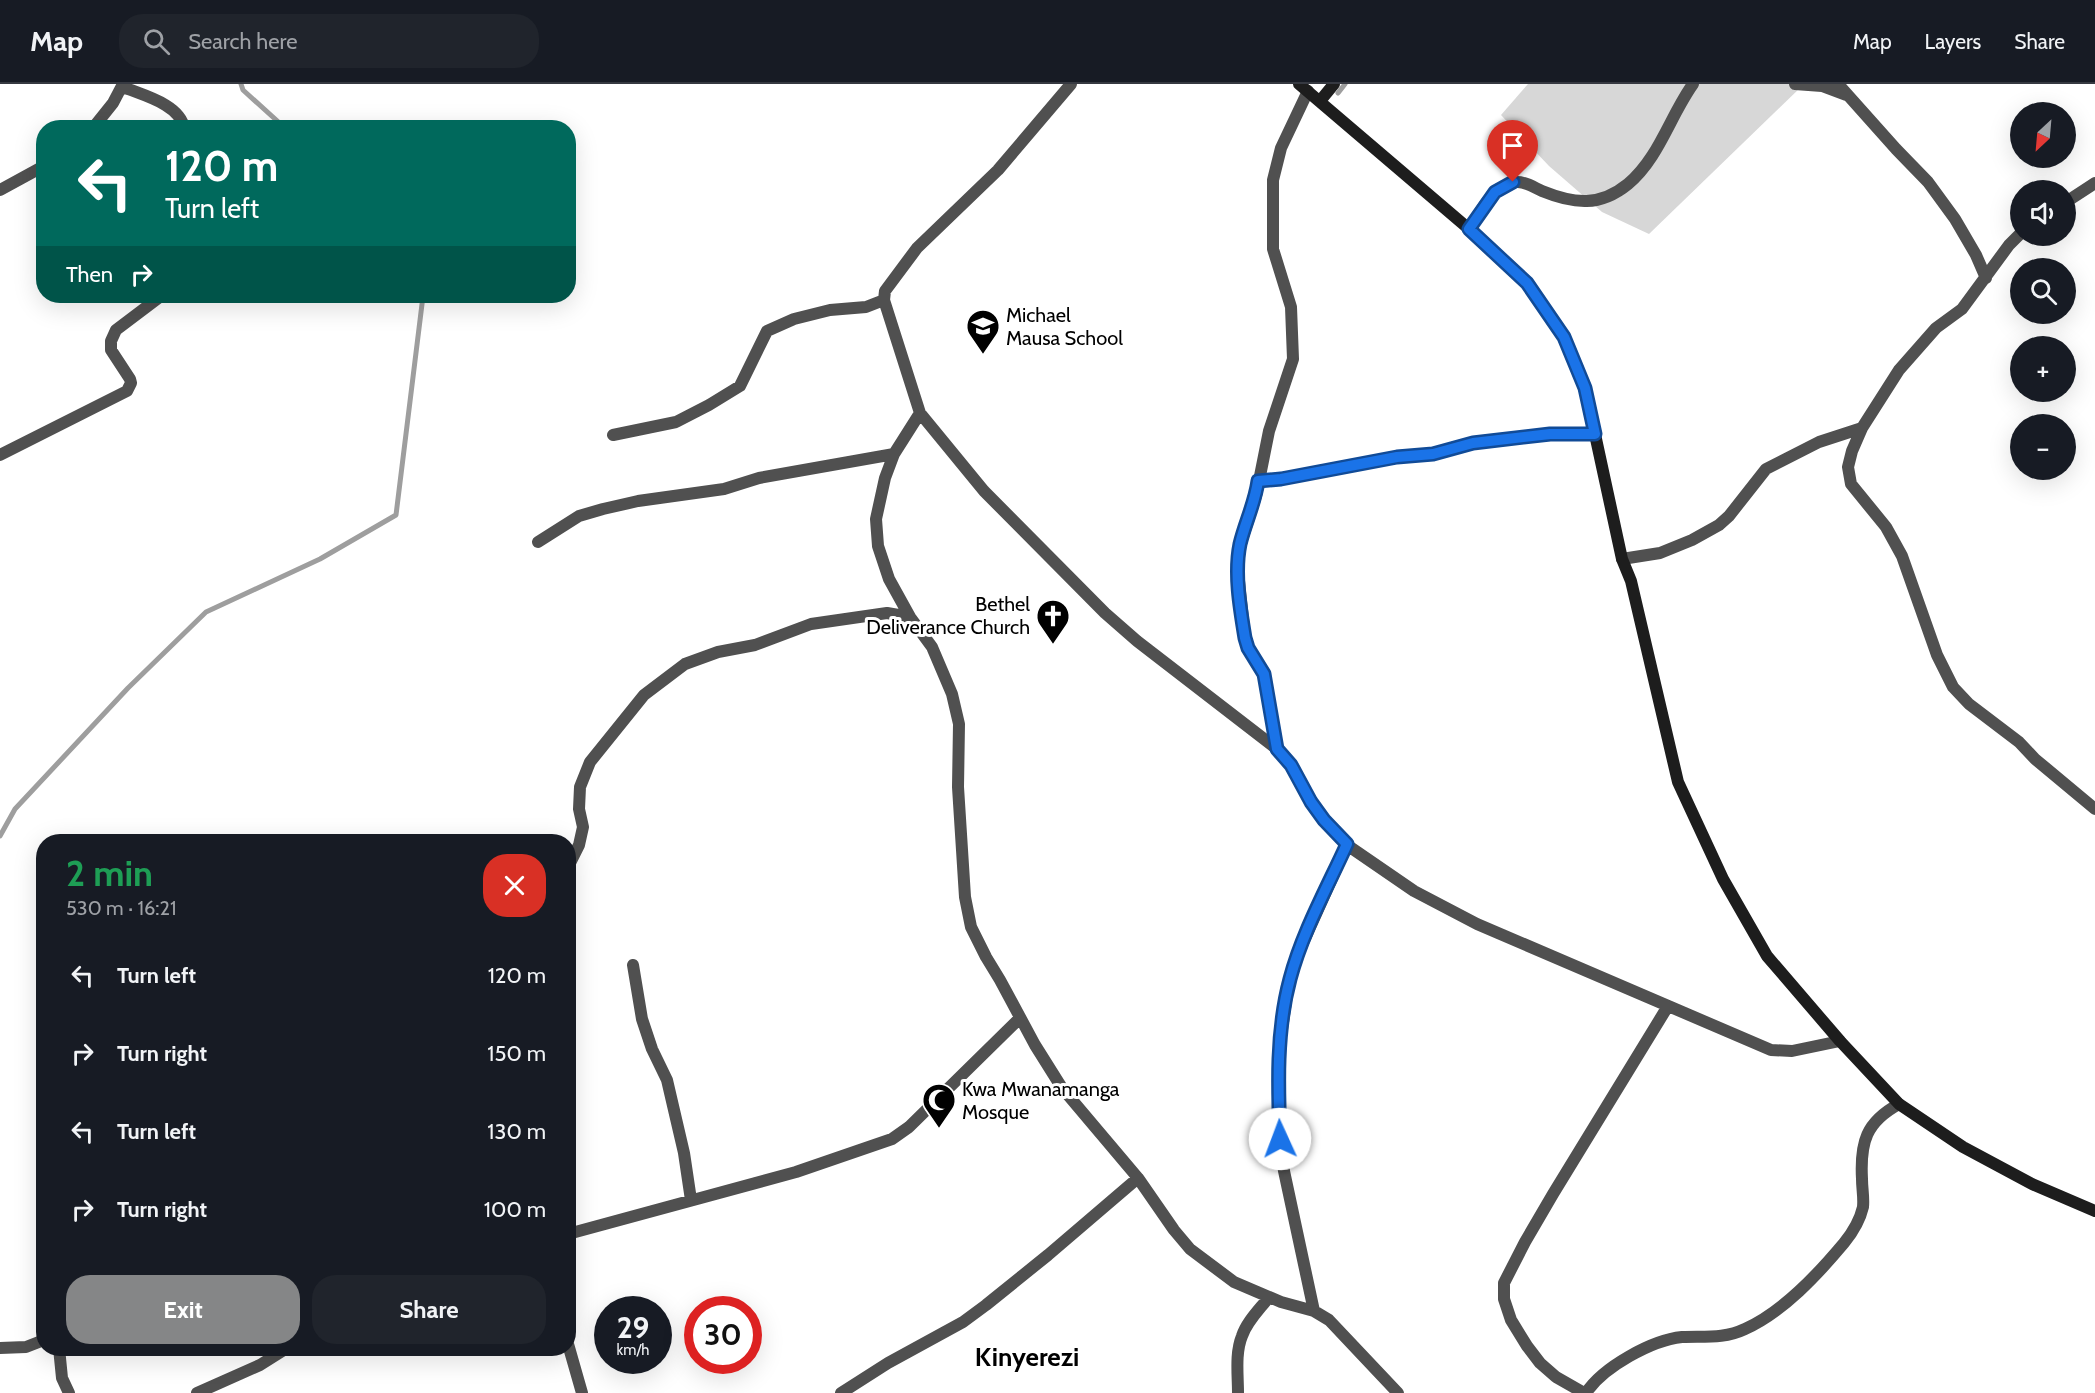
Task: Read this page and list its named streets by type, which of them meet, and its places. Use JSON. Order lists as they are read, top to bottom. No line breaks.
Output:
{"districts":["Kinyerezi"],"places":{"school or university":["Michael Mausa School"],"church":["Bethel Deliverance Church"],"mosque":["Kwa Mwanamanga Mosque"]},"north":"bottom left","page":{"header":"Map","search":"Search here","nav":["Map","Layers","Share"],"map_buttons":["+","−"],"turn":["120 m","Turn left"],"then":"Then","heading":["2 min","530 m · 16:21"],"list":[{"name":"Turn left","value":"120 m"},{"name":"Turn right","value":"150 m"},{"name":"Turn left","value":"130 m"},{"name":"Turn right","value":"100 m"}],"buttons":["Exit","Share"],"speed":"29 km/h","limit":"30"}}
